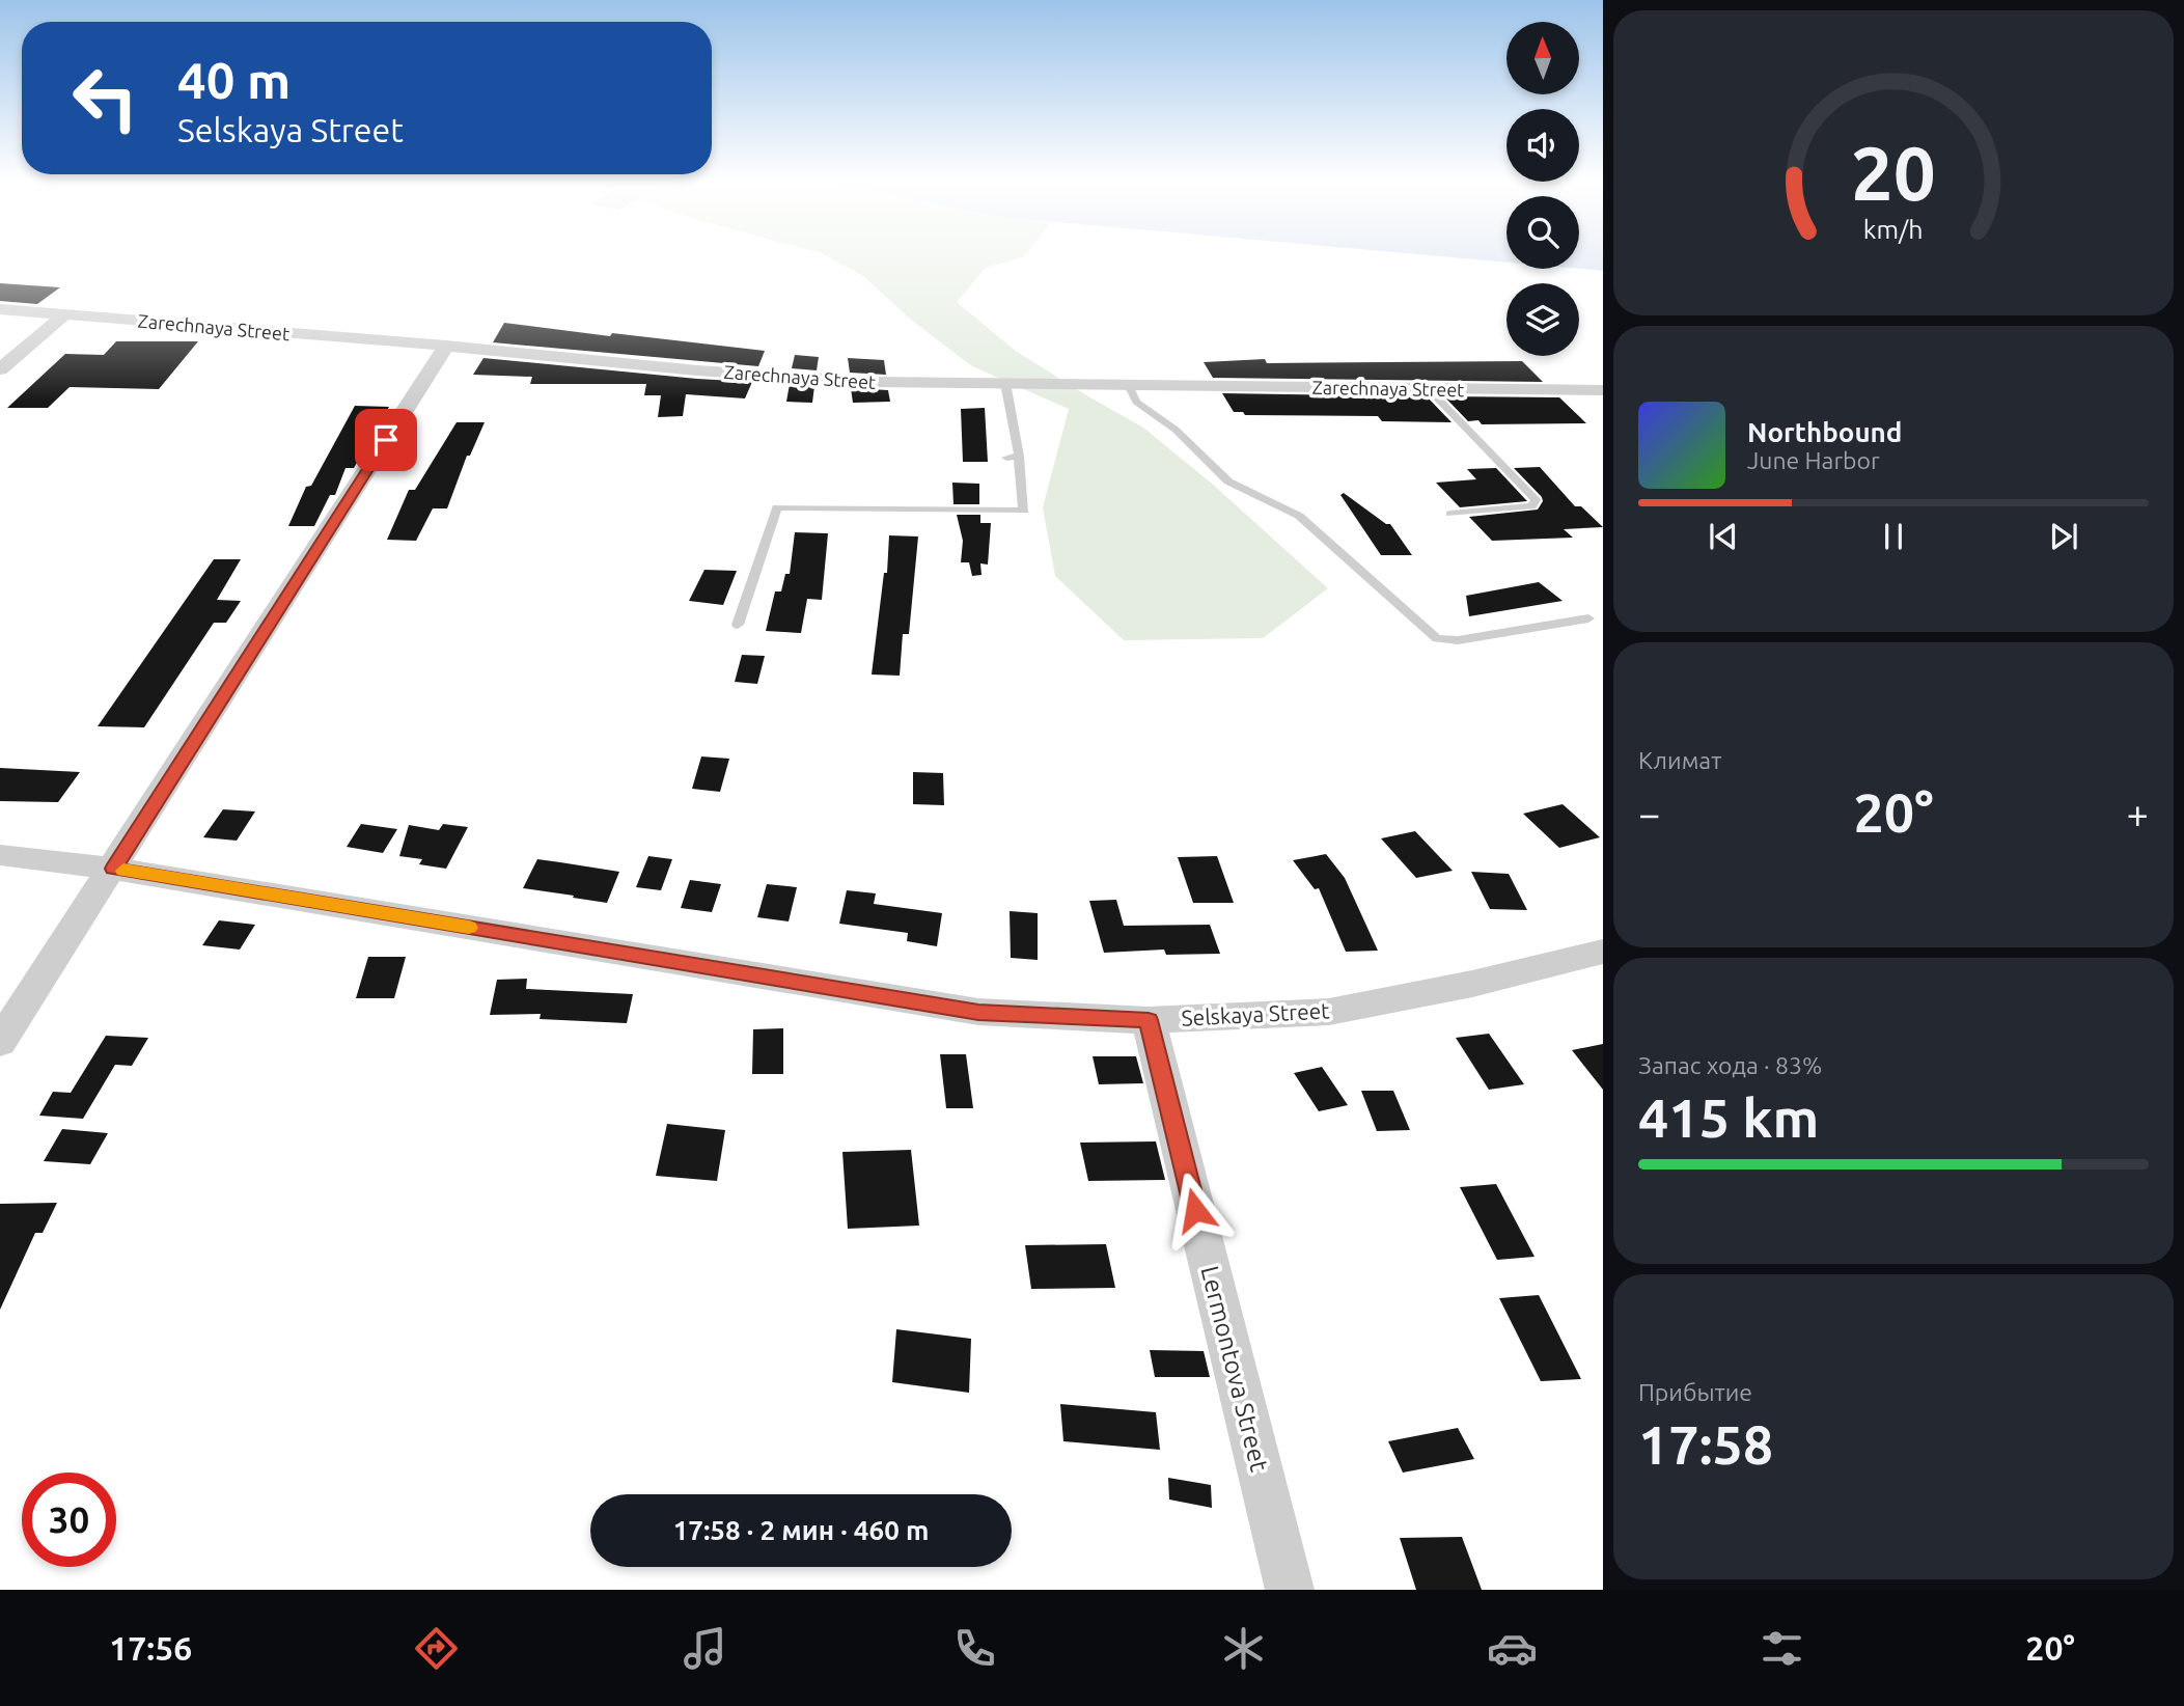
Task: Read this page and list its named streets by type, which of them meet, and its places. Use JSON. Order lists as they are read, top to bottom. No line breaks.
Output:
{"streets":{"street":["Zarechnaya Street","Selskaya Street","Lermontova Street"]},"crossings":[["Selskaya Street","Lermontova Street"]],"north":"top","page":{"turn":["40 m","Selskaya Street"],"song":["Northbound","June Harbor"],"tile":["Климат",["Запас хода · 83%","415 km"],["Прибытие","17:58"]],"heat":["−","20°","+"],"limit":"30","trip":"17:58 · 2 мин · 460 m","tabs":["17:56","20°"],"gauge":["20","km/h"]}}
